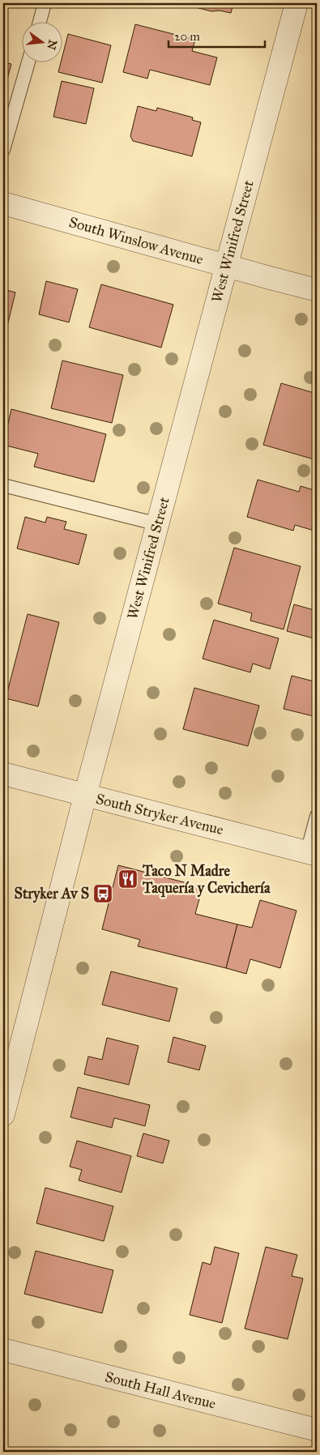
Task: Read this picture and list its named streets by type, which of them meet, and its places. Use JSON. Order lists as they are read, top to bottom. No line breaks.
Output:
{"streets":{"street":["South Winslow Avenue","West Winifred Street","South Stryker Avenue","South Hall Avenue"]},"crossings":[["South Winslow Avenue","West Winifred Street"],["West Winifred Street","South Stryker Avenue"]],"places":{"restaurant":["Taco N Madre Taquería y Cevichería"],"bus stop":["Stryker Av S"]},"scale_bar":"20 m","north":"right"}
